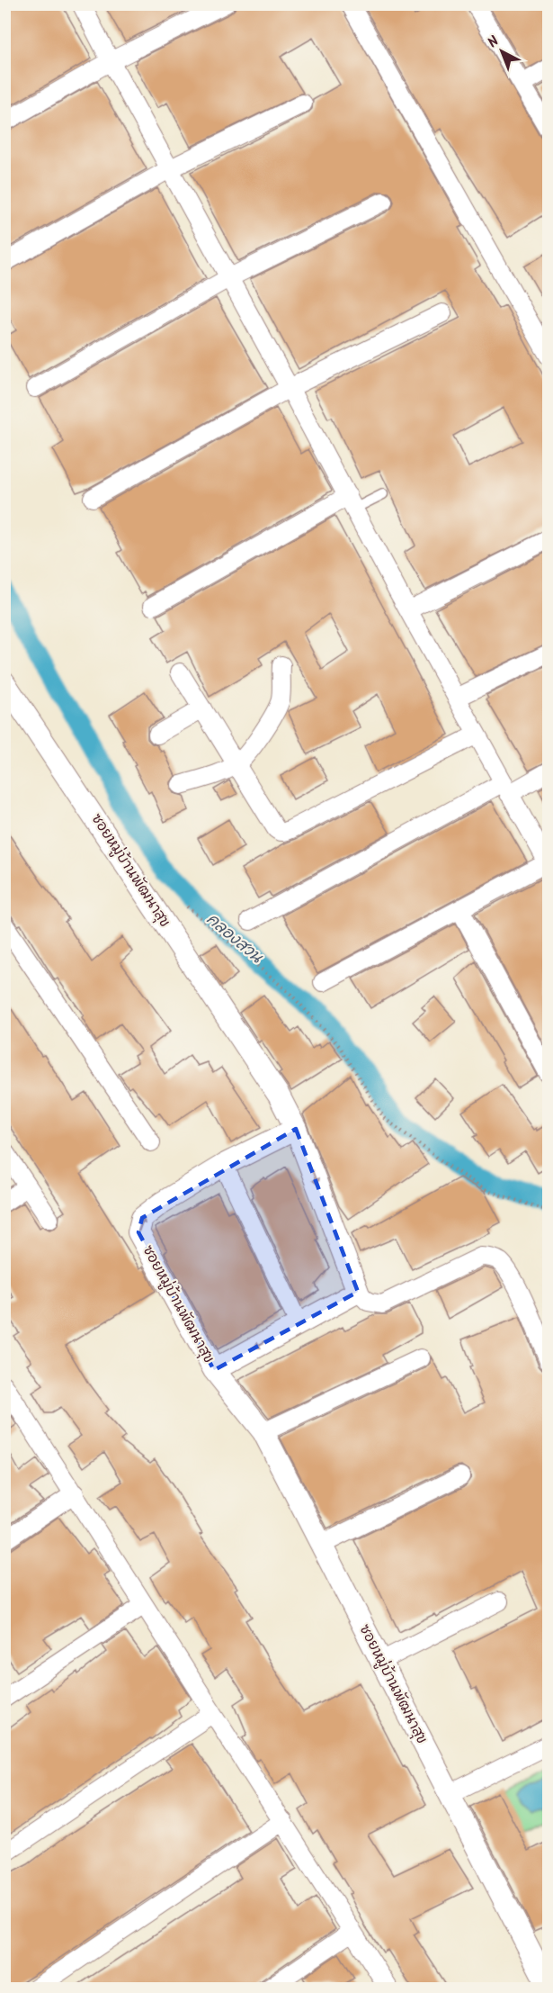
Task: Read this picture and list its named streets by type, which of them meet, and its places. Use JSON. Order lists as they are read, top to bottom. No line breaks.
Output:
{"streets":{"street":["ซอยหมู่บ้านพัฒนาสุข"]},"water":["คลองสวน"],"north":"top left"}
